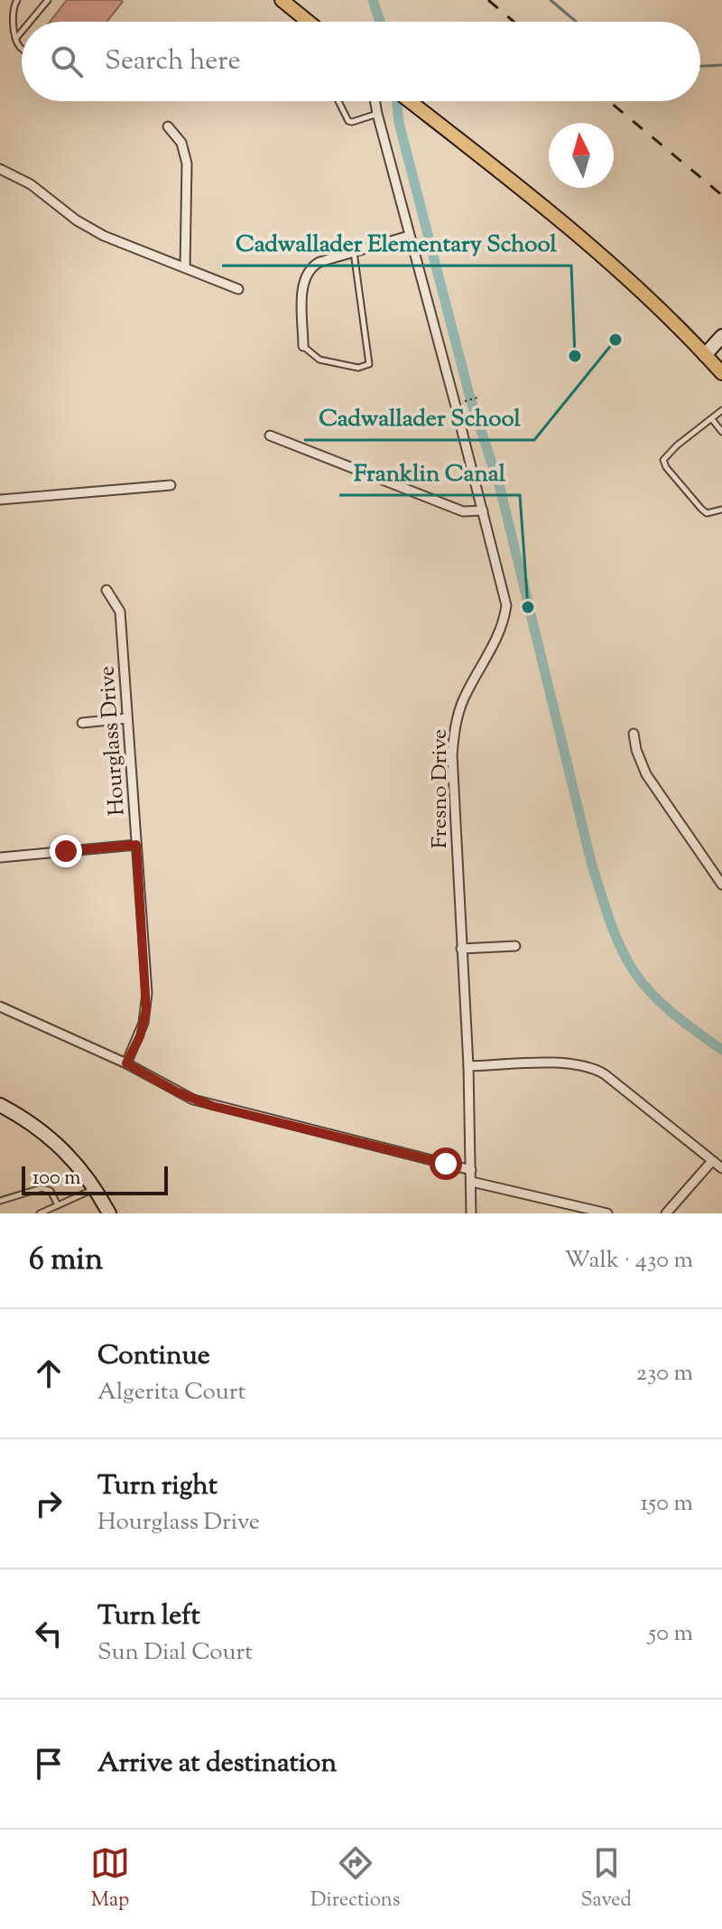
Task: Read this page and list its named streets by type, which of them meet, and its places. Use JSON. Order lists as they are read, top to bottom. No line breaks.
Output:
{"streets":{"street":["Hourglass Drive","Fresno Drive"]},"places":["Cadwallader School","Cadwallader Elementary School","Franklin Canal"],"scale_bar":"100 m","north":"top","page":{"search":"Search here","scale":"100 m","heading":["6 min","Walk · 430 m"],"list":[["Continue","Algerita Court","230 m"],["Turn right","Hourglass Drive","150 m"],["Turn left","Sun Dial Court","50 m"],"Arrive at destination"],"nav":["Map","Directions","Saved"]}}
